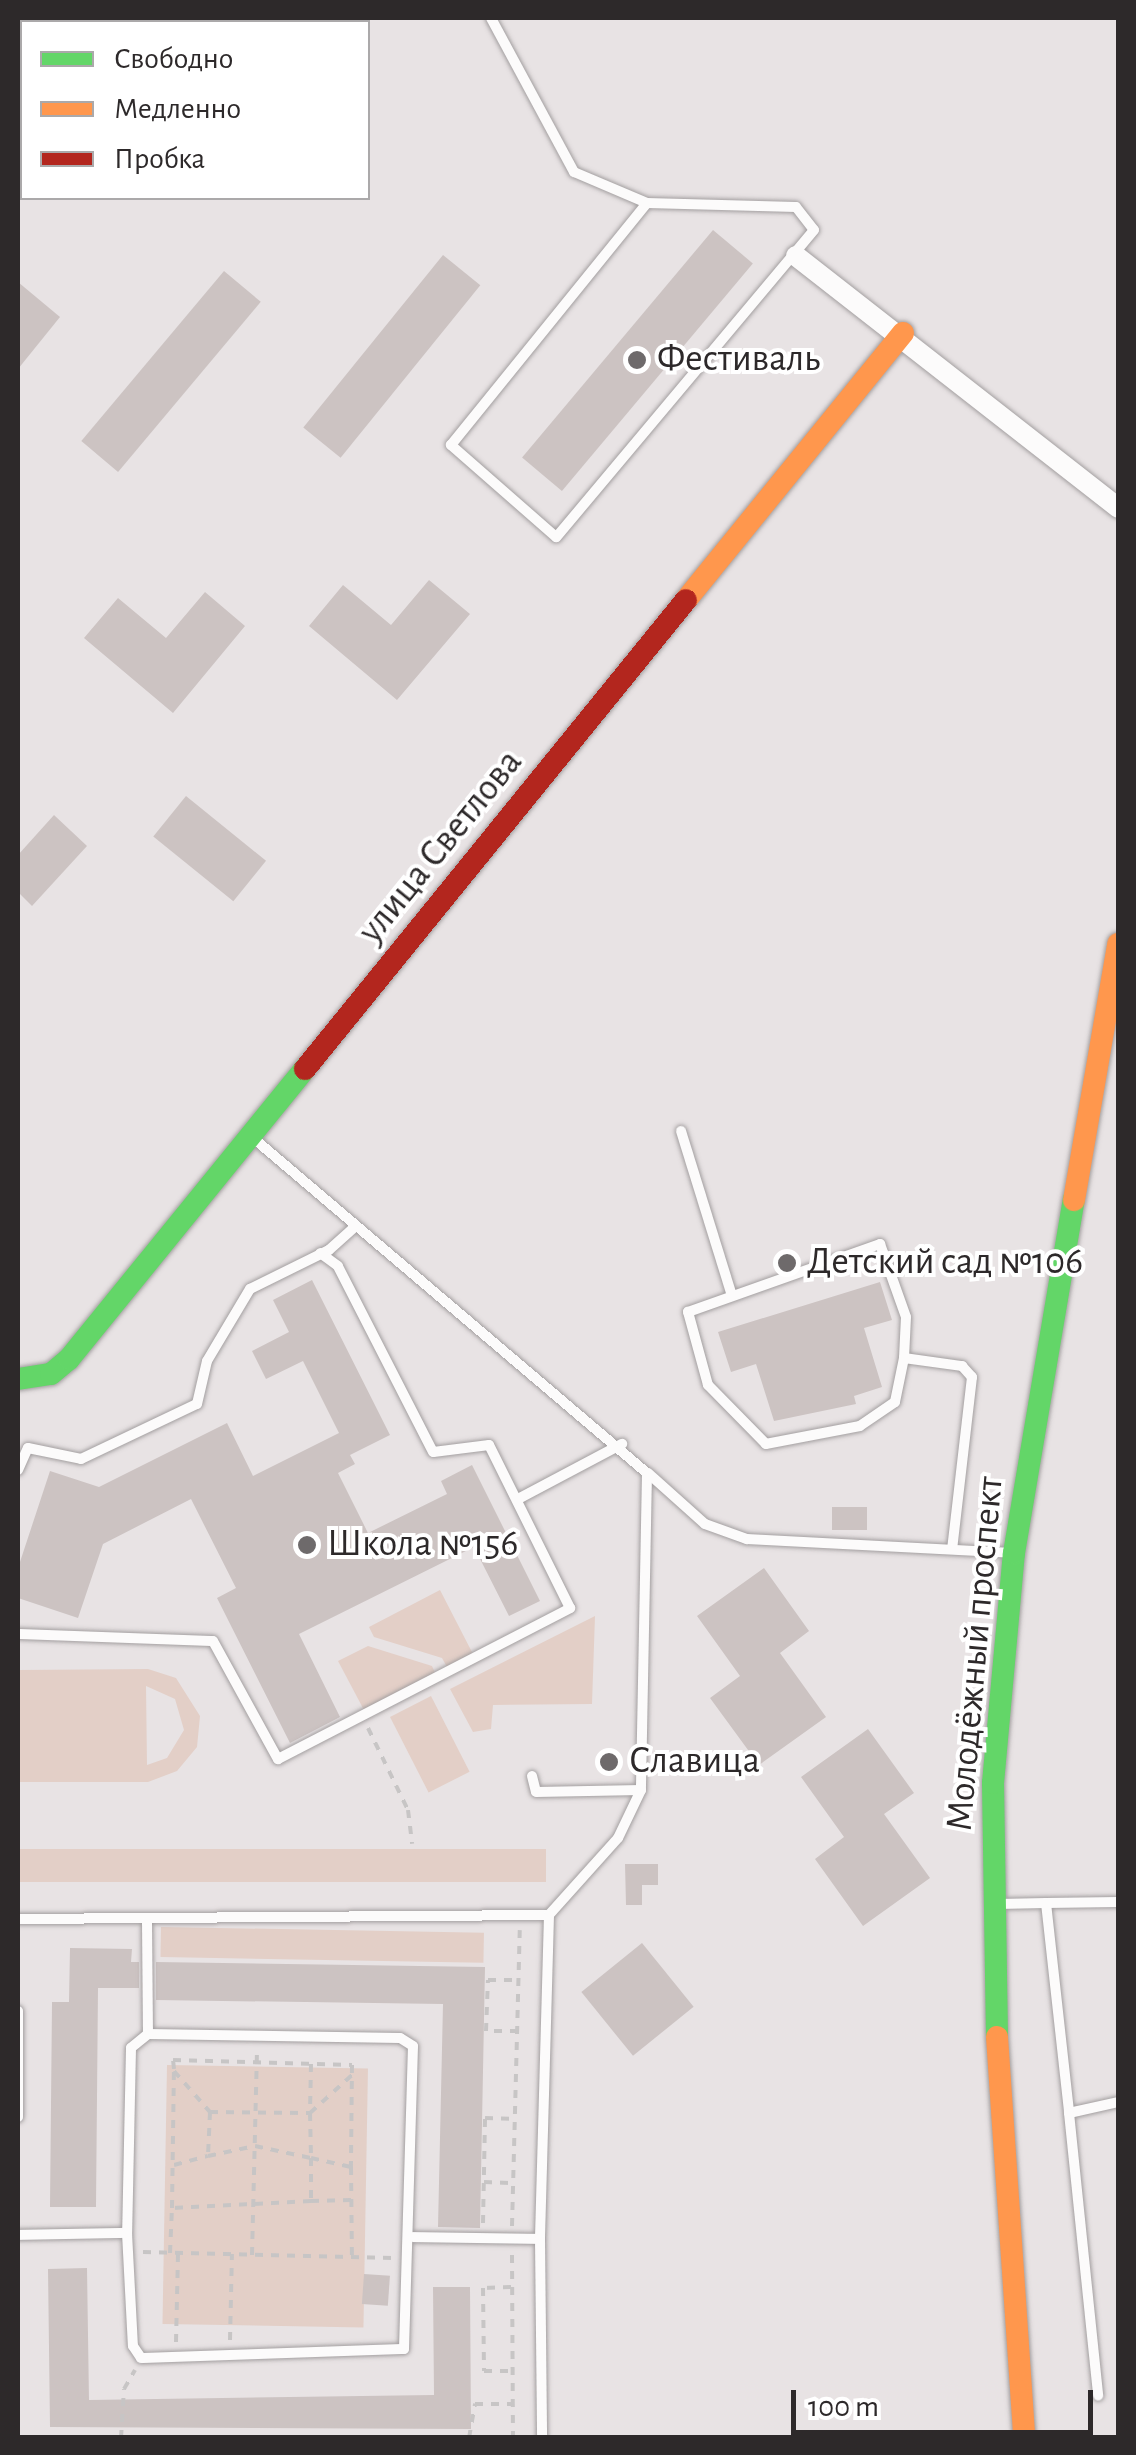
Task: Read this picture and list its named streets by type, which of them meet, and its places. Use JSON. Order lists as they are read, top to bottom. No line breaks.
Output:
{"streets":{"street":["улица Светлова","Молодёжный проспект"]},"places":["Фестиваль","Детский сад №106","Школа №156","Славица"],"legend":["Свободно","Медленно","Пробка"],"scale_bar":"100 m"}
